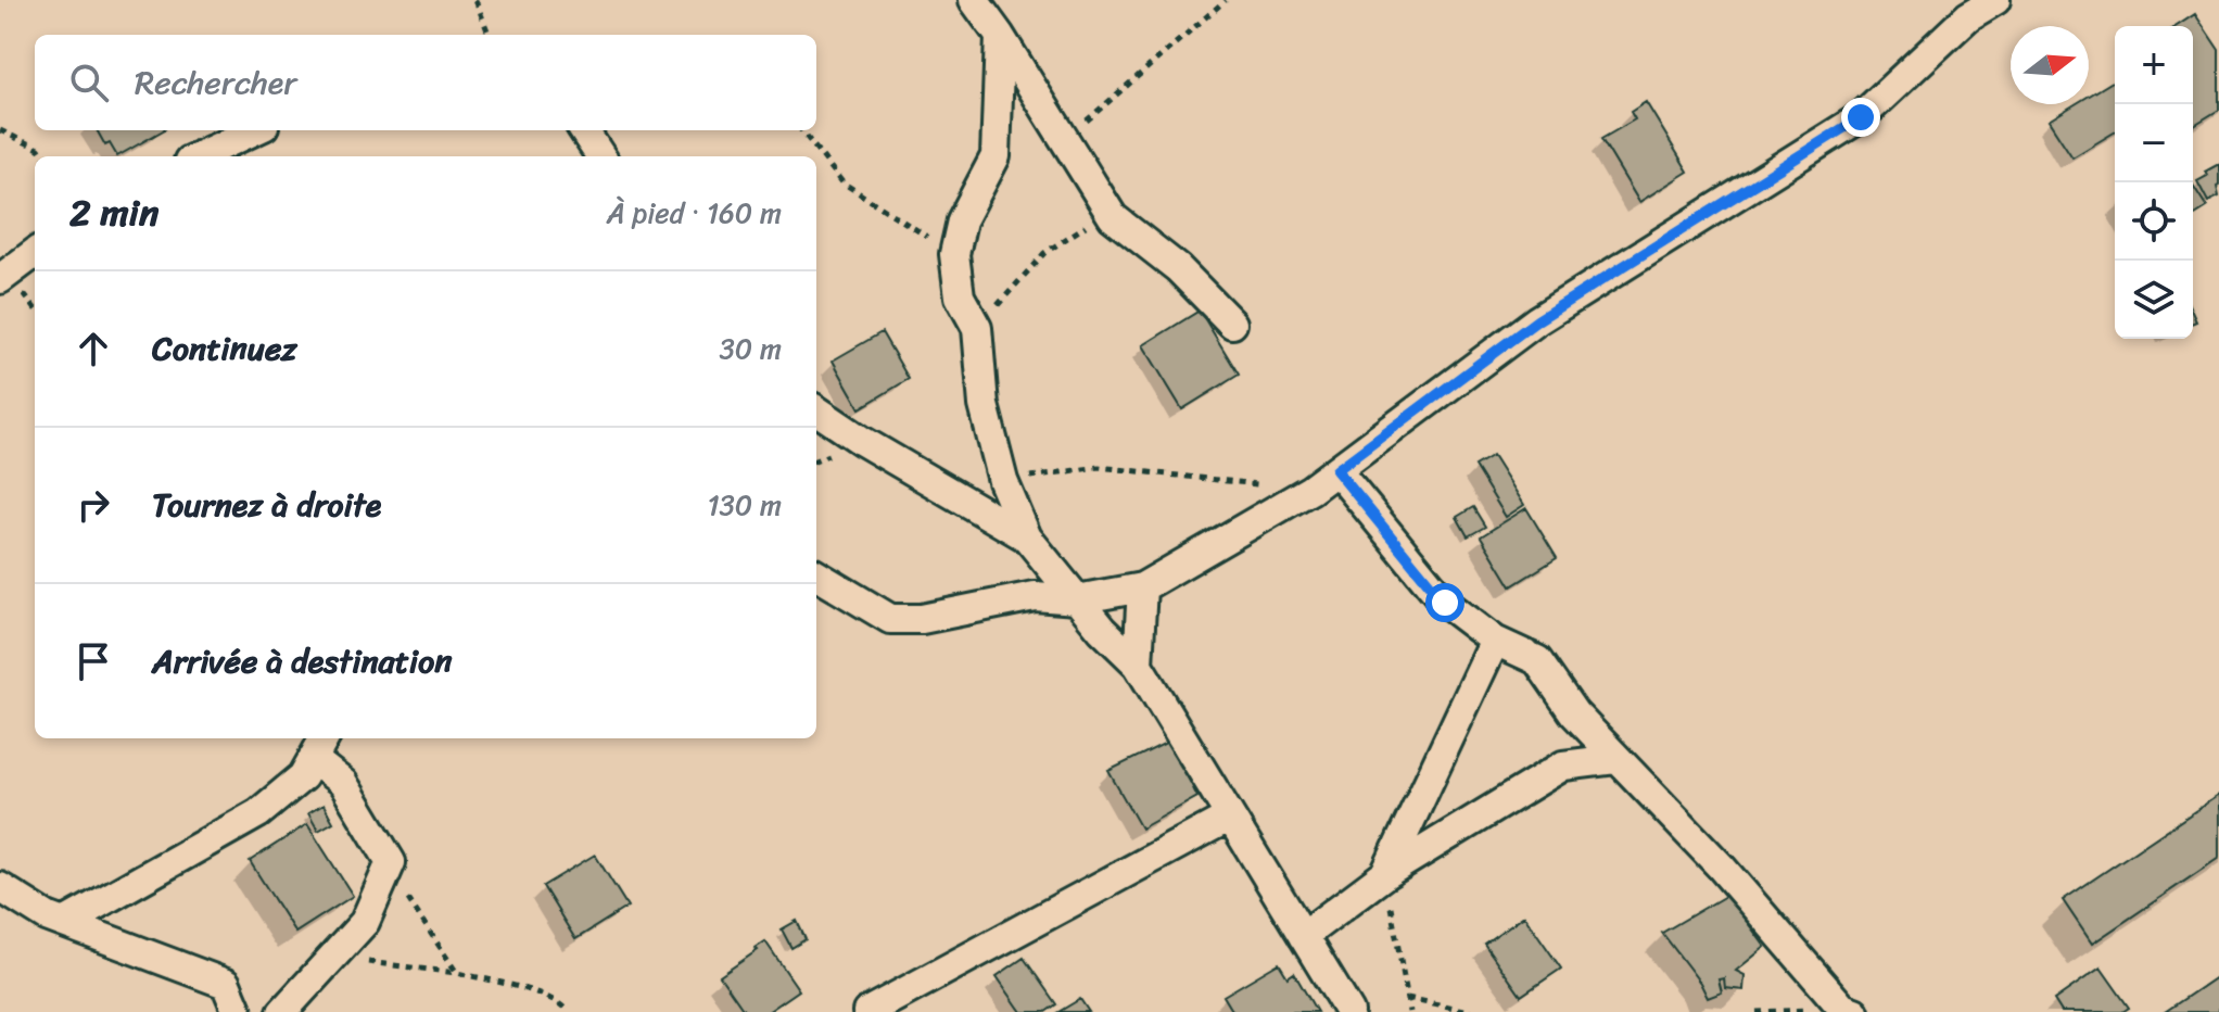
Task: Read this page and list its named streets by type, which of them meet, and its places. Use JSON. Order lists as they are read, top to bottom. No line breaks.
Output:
{"north":"right","page":{"map_buttons":["+","−"],"search":"Rechercher","heading":["2 min","À pied · 160 m"],"list":[["Continuez","30 m"],["Tournez à droite","130 m"],"Arrivée à destination"]}}
